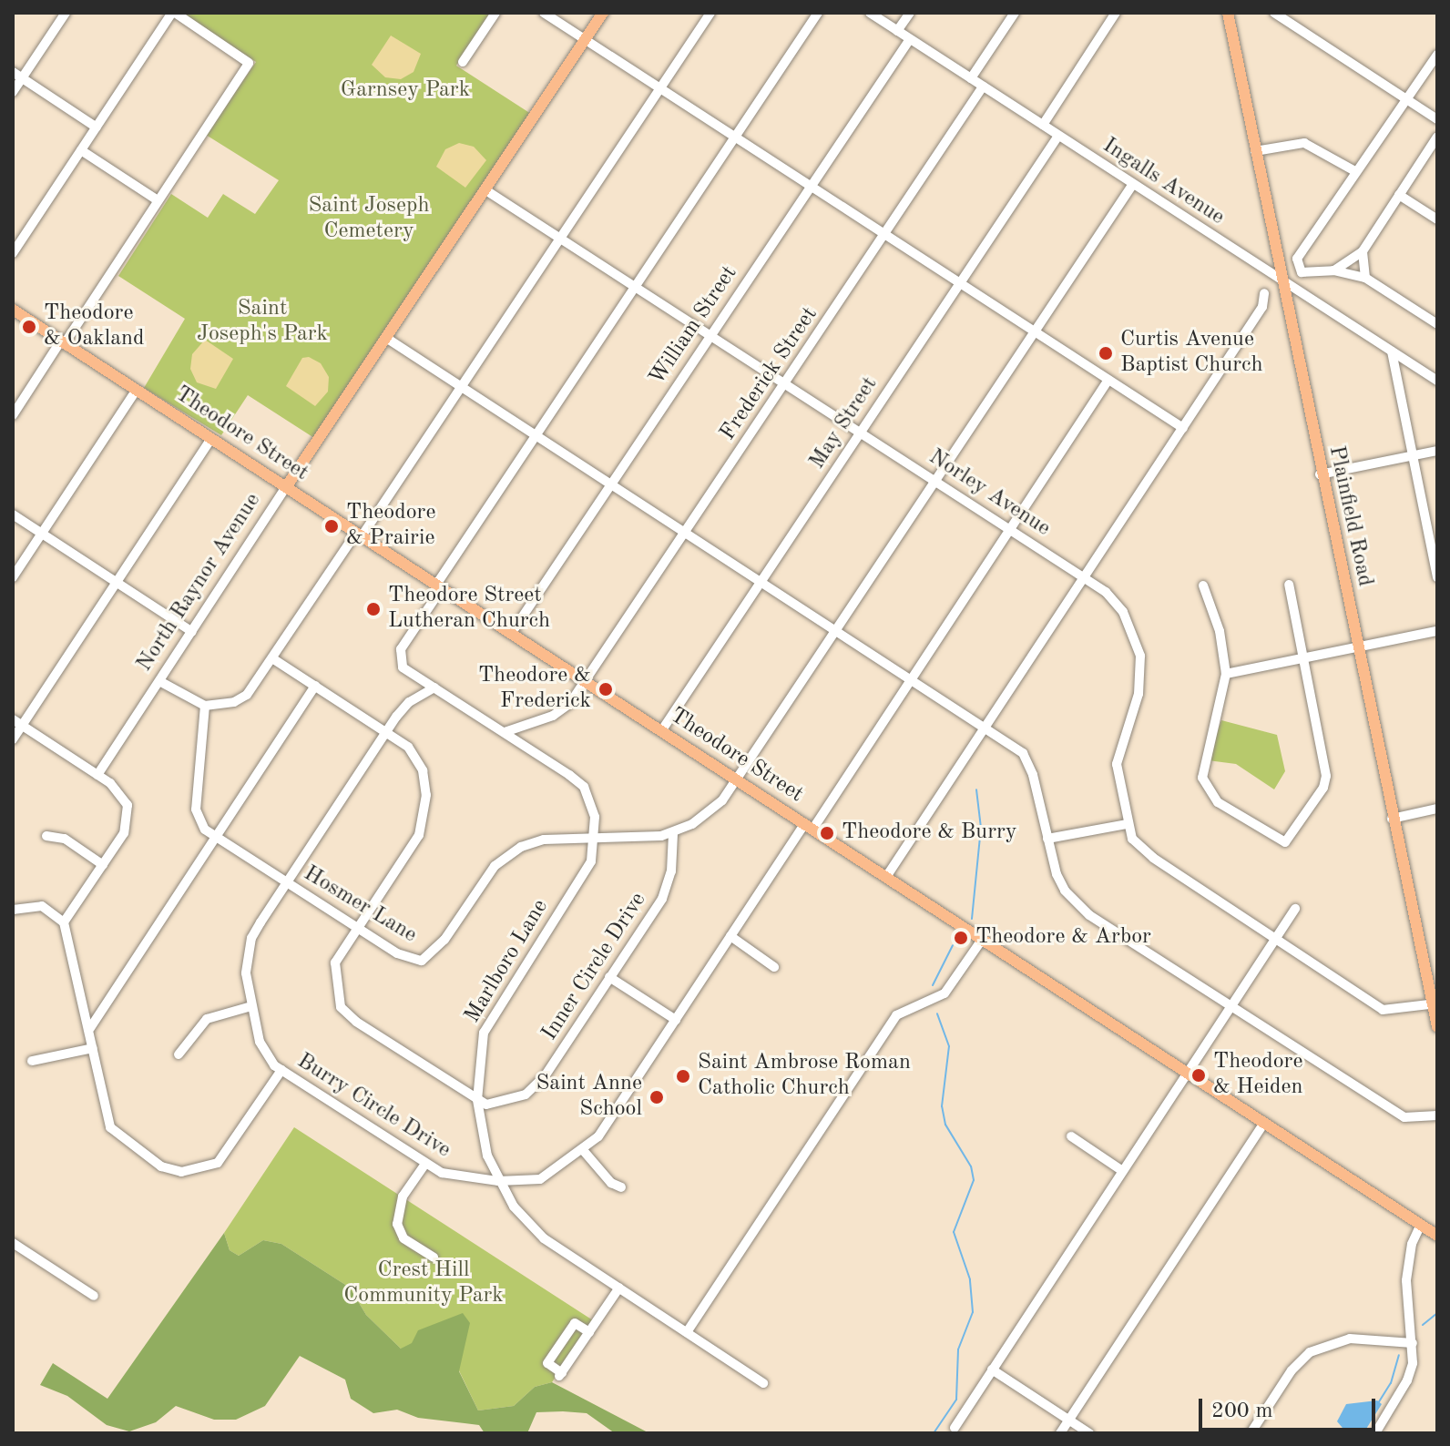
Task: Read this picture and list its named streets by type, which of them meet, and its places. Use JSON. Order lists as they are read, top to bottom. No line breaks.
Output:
{"streets":{"main road":["Theodore Street","Plainfield Road","North Raynor Avenue"],"street":["Ingalls Avenue","William Street","Frederick Street","May Street","Norley Avenue","Hosmer Lane","Marlboro Lane","Inner Circle Drive","Burry Circle Drive"]},"crossings":[["Ingalls Avenue","William Street"],["Ingalls Avenue","Frederick Street"],["Ingalls Avenue","May Street"],["Ingalls Avenue","Plainfield Road"],["Ingalls Avenue","Hosmer Lane"],["William Street","Theodore Street"],["William Street","Norley Avenue"],["Frederick Street","Theodore Street"],["Frederick Street","Norley Avenue"],["Frederick Street","Marlboro Lane"],["May Street","Theodore Street"],["May Street","Norley Avenue"],["Theodore Street","North Raynor Avenue"],["Theodore Street","Hosmer Lane"],["Theodore Street","Marlboro Lane"],["Theodore Street","Burry Circle Drive"],["Norley Avenue","Plainfield Road"],["Norley Avenue","North Raynor Avenue"],["Norley Avenue","Hosmer Lane"],["Norley Avenue","Burry Circle Drive"],["Hosmer Lane","Marlboro Lane"],["Hosmer Lane","Inner Circle Drive"],["Hosmer Lane","Burry Circle Drive"],["Marlboro Lane","Inner Circle Drive"],["Marlboro Lane","Burry Circle Drive"]],"parks":["Garnsey Park","Saint Joseph Cemetery","Saint Joseph's Park","Crest Hill Community Park"],"places":["Theodore & Oakland","Curtis Avenue Baptist Church","Theodore & Prairie","Theodore Street Lutheran Church","Theodore & Frederick","Theodore & Burry","Theodore & Arbor","Theodore & Heiden","Saint Ambrose Roman Catholic Church","Saint Anne School"],"scale_bar":"200 m"}
